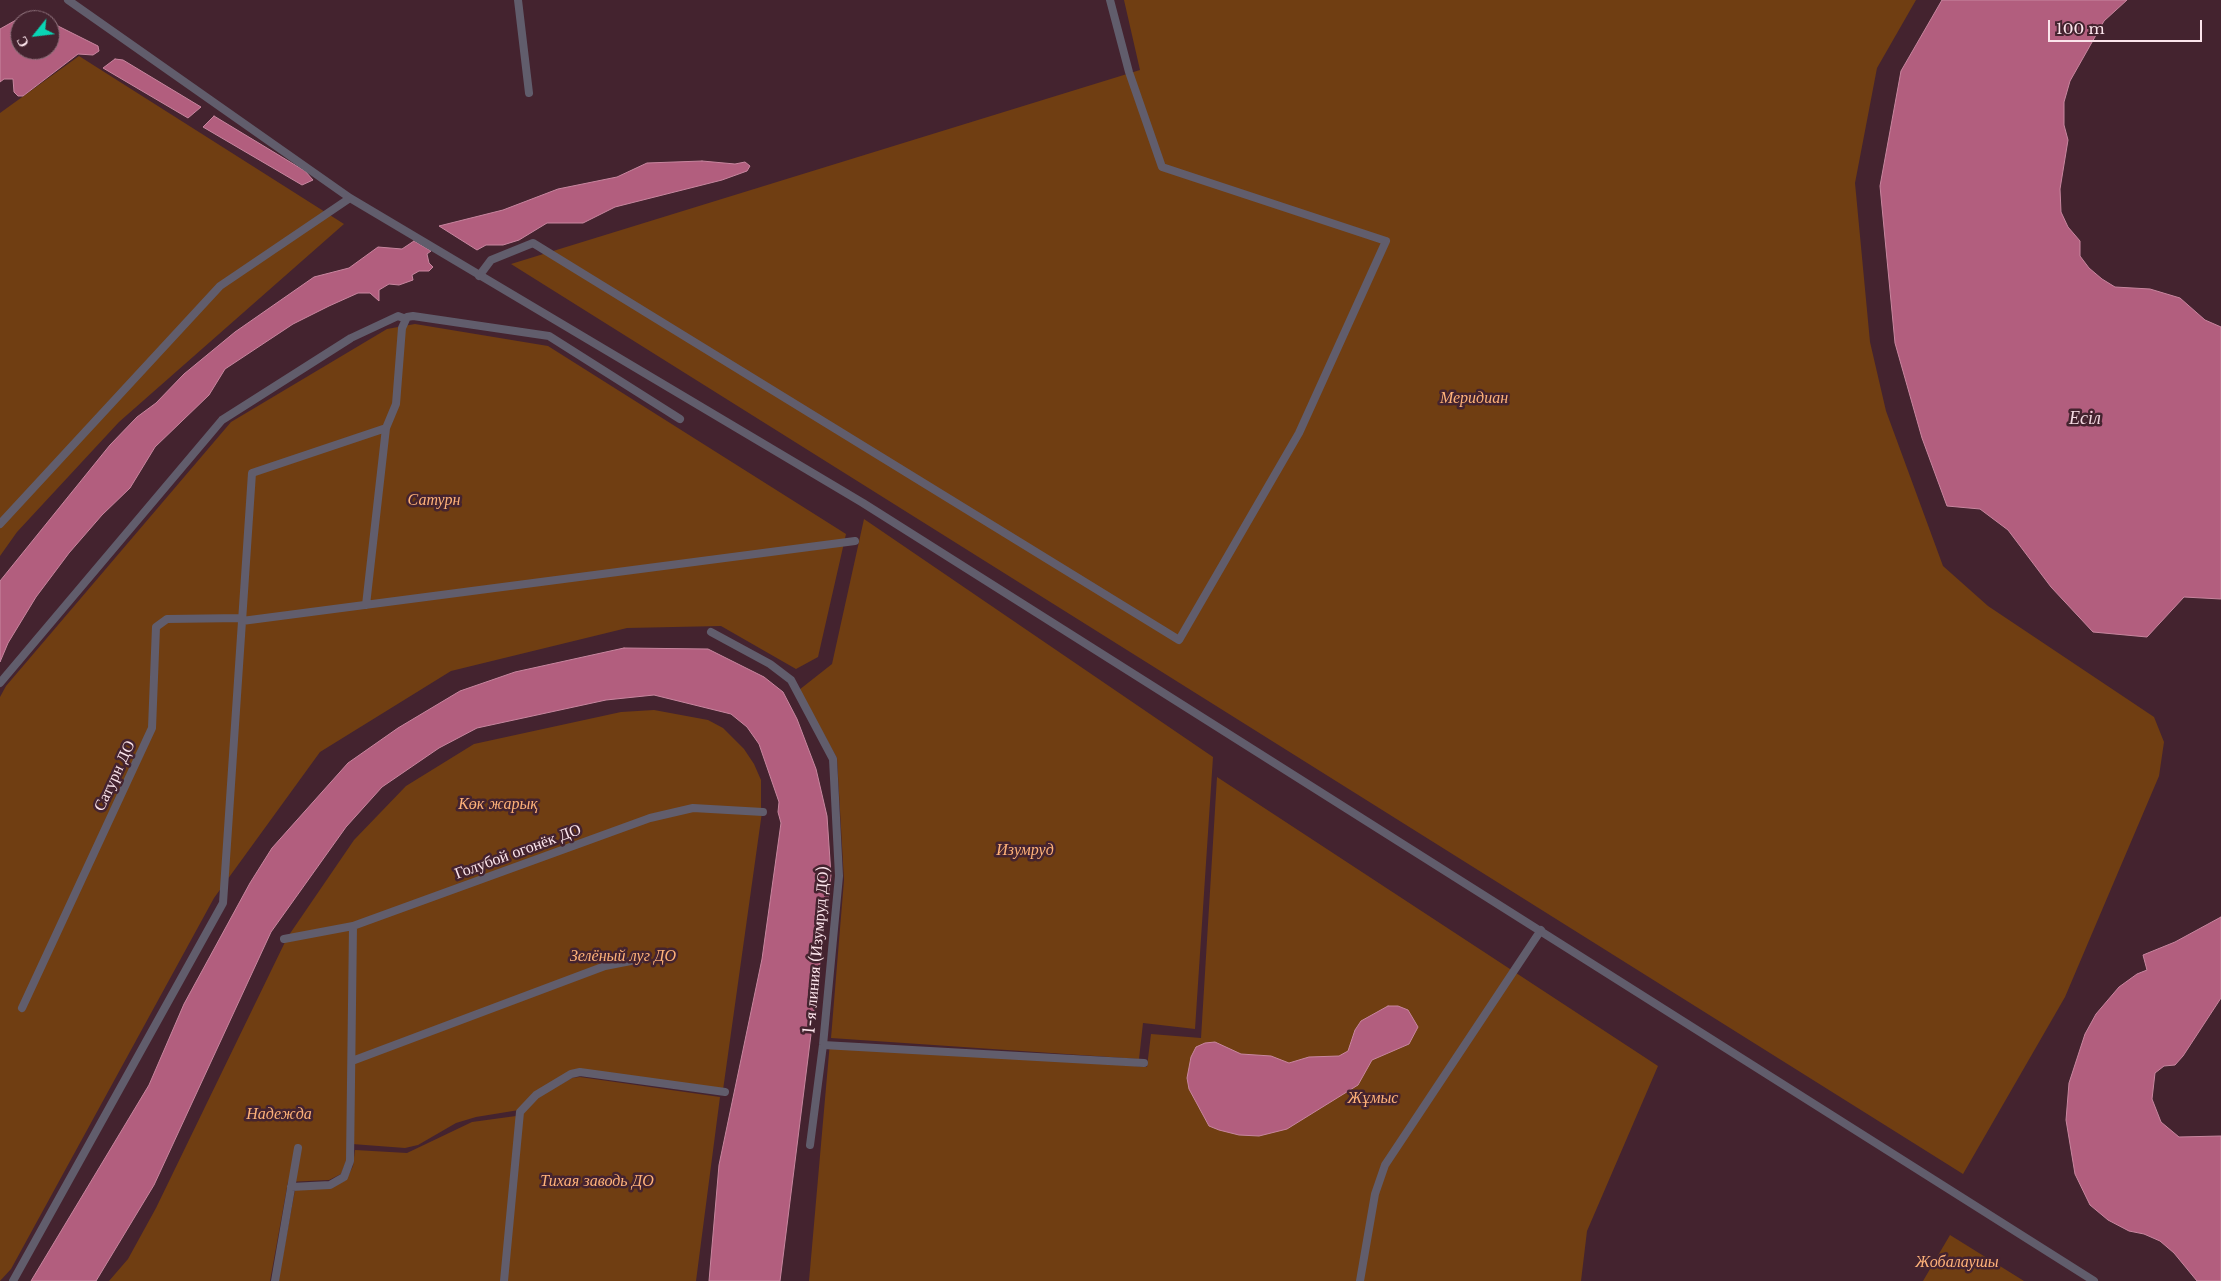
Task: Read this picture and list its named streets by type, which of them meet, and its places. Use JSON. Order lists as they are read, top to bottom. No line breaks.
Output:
{"streets":{"street":["Сатурн ДО","Голубой огонёк ДО","1-я линия (Изумруд ДО)"]},"water":["Есіл"],"parks":["Меридиан","Сатурн","Көк жарық","Изумруд","Зелёный луг ДО","Жұмыс","Надежда","Тихая заводь ДО","Жобалаушы"],"scale_bar":"100 m","north":"bottom left"}
